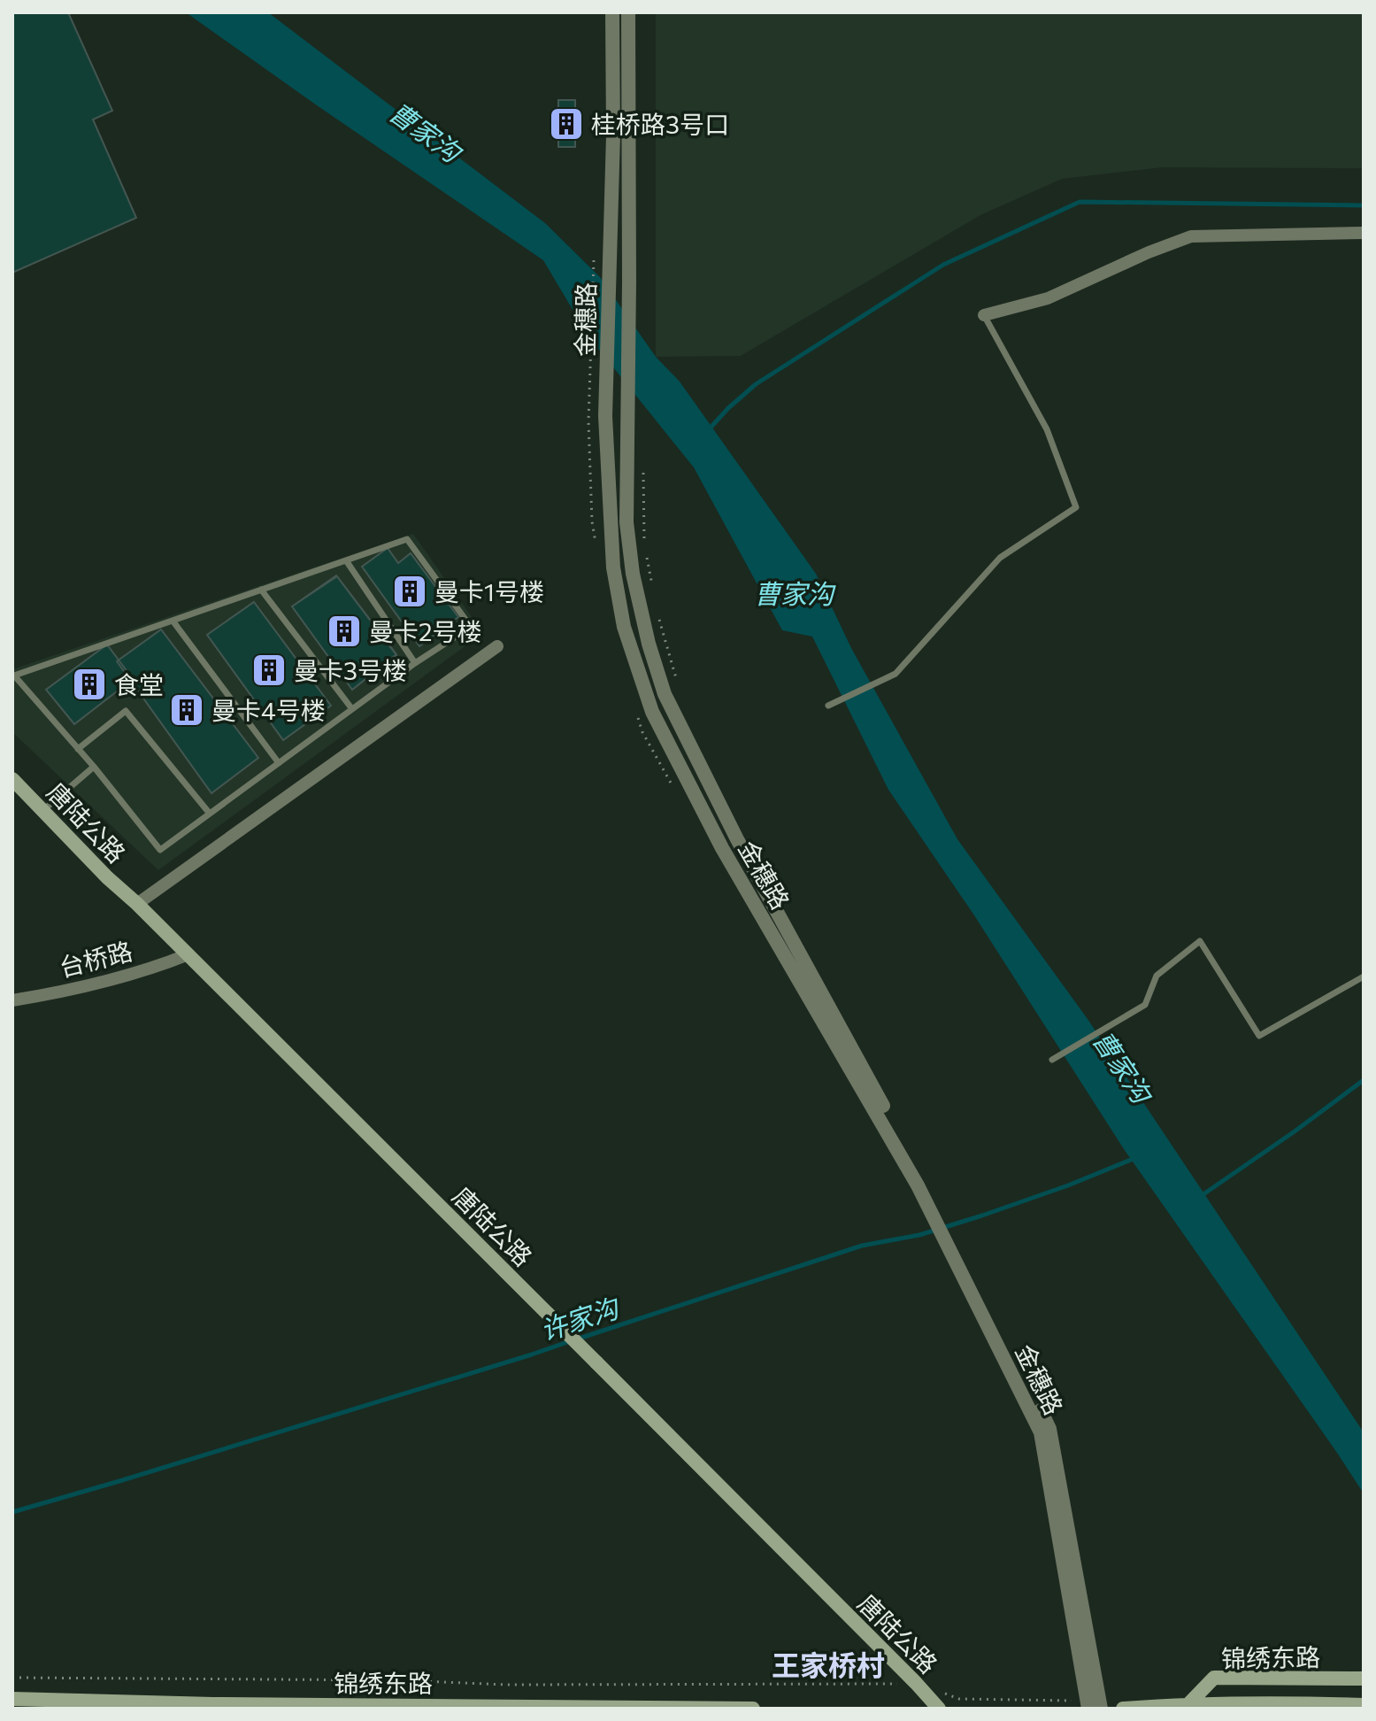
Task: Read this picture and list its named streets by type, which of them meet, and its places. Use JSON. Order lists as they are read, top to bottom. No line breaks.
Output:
{"streets":{"main road":["唐陆公路","锦绣东路"],"street":["金穗路","台桥路"]},"crossings":[["唐陆公路","台桥路"]],"districts":["王家桥村"],"water":["曹家沟","许家沟"],"places":{"building":["桂桥路3号口","曼卡1号楼","曼卡2号楼","曼卡3号楼","食堂","曼卡4号楼"]}}
